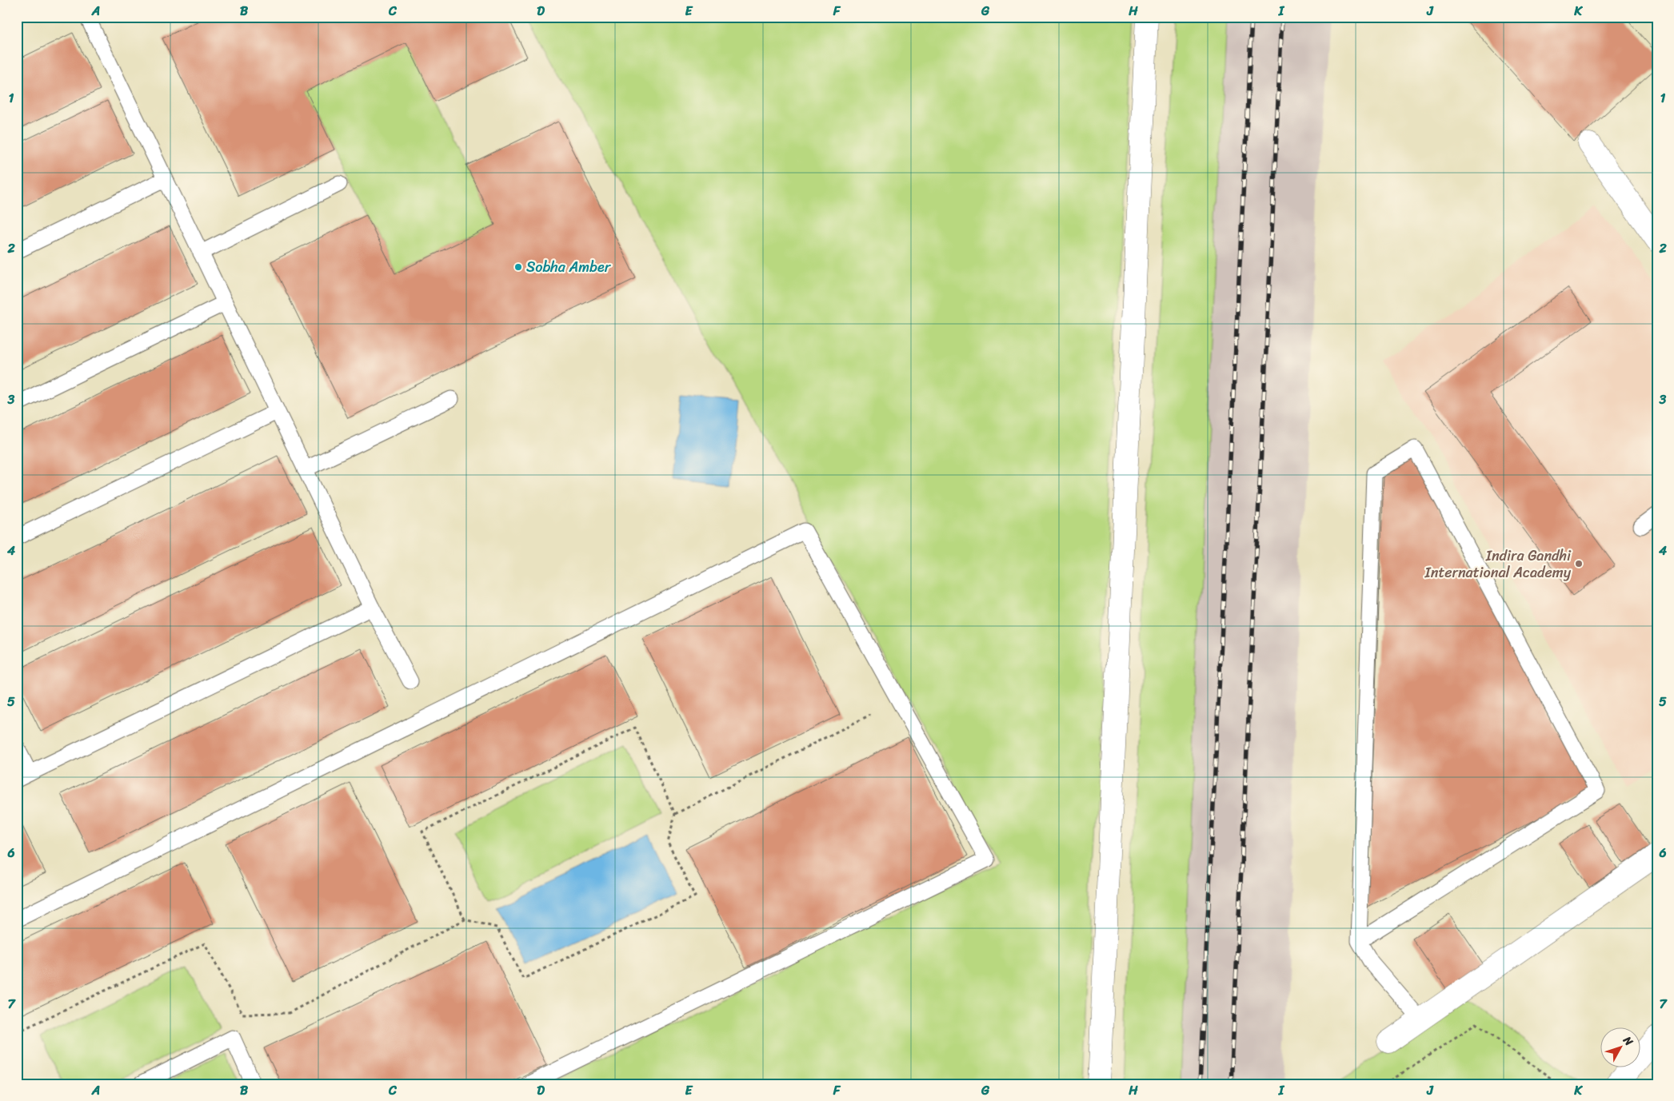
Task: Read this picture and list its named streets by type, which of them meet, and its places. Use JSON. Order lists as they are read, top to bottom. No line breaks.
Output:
{"places":["Sobha Amber","Indira Gandhi International Academy"],"north":"top right","grid":{"columns":["A","B","C","D","E","F","G","H","I","J","K"],"rows":["1","2","3","4","5","6","7"]}}
